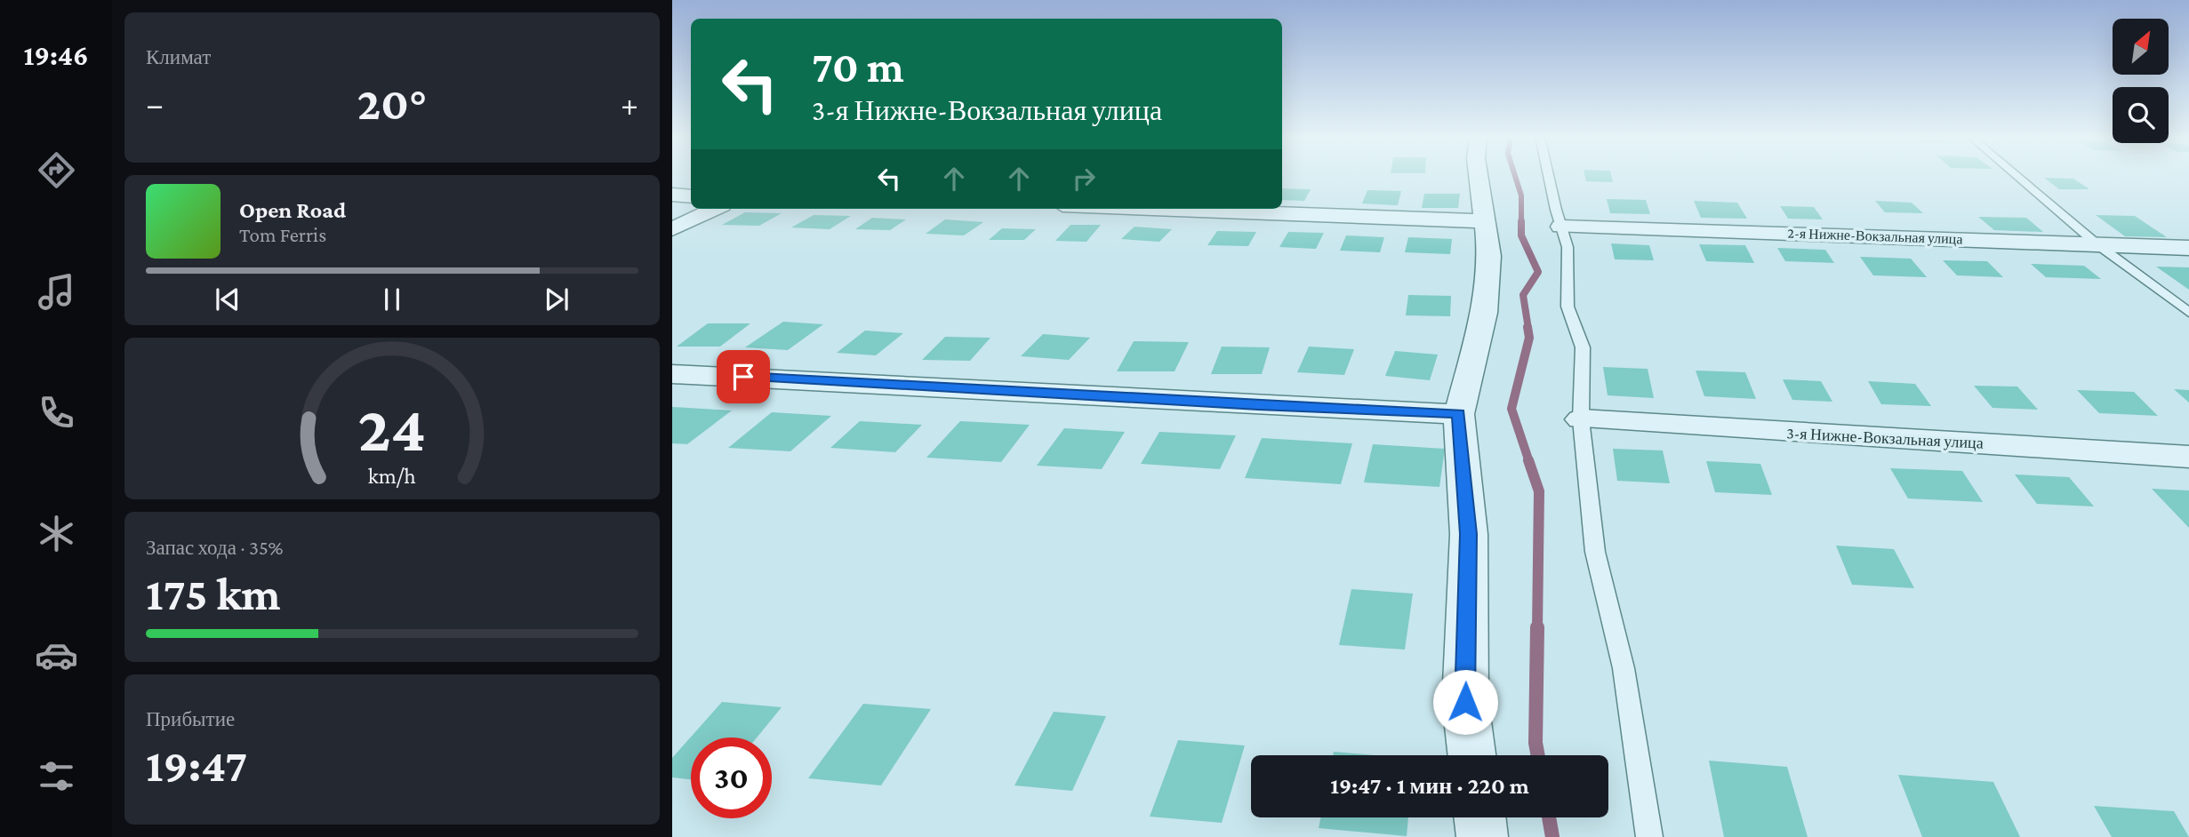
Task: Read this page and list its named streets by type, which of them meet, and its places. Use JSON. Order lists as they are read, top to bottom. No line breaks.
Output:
{"streets":{"street":["2-я Нижне-Вокзальная улица","3-я Нижне-Вокзальная улица"]},"north":"top right","page":{"tabs":"19:46","tile":["Климат",["Запас хода · 35%","175 km"],["Прибытие","19:47"]],"turn":["70 m","3-я Нижне-Вокзальная улица"],"heat":["−","20°","+"],"song":["Open Road","Tom Ferris"],"limit":"30","trip":"19:47 · 1 мин · 220 m","gauge":["24","km/h"]}}
